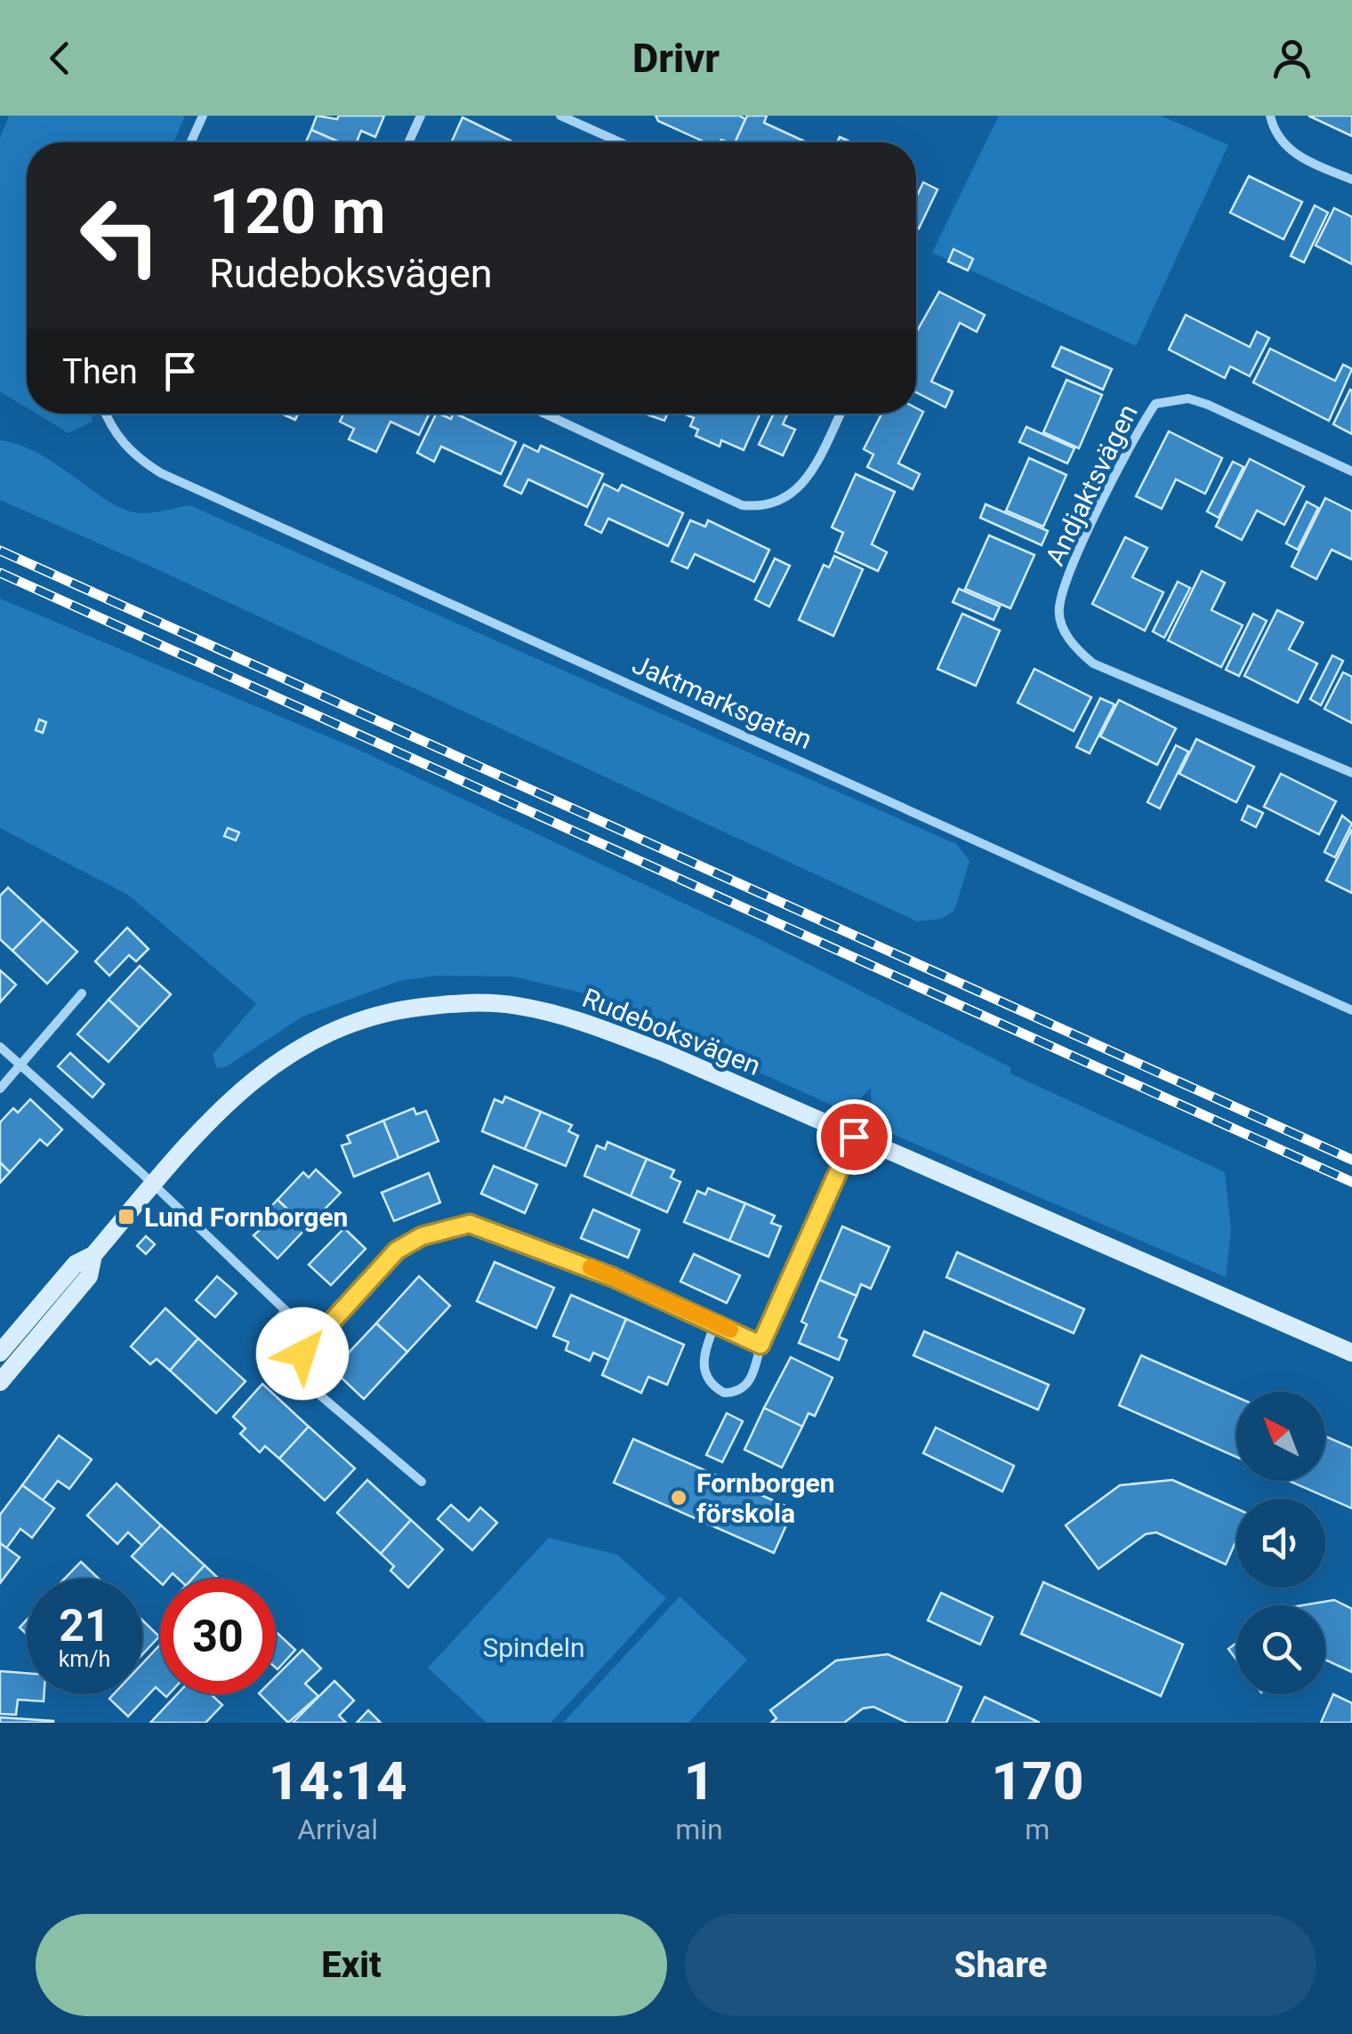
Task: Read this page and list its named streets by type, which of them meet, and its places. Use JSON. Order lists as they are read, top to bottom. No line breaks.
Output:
{"streets":{"street":["Andjaktsvägen","Jaktmarksgatan","Rudeboksvägen"]},"parks":["Spindeln"],"places":{"transit":["Lund Fornborgen"],"other":["Fornborgen förskola"]},"north":"top left","page":{"header":"Drivr","turn":["120 m","Rudeboksvägen"],"then":"Then","speed":"21 km/h","limit":"30","eta":["14:14","Arrival","1","min","170","m"],"buttons":["Exit","Share"]}}
